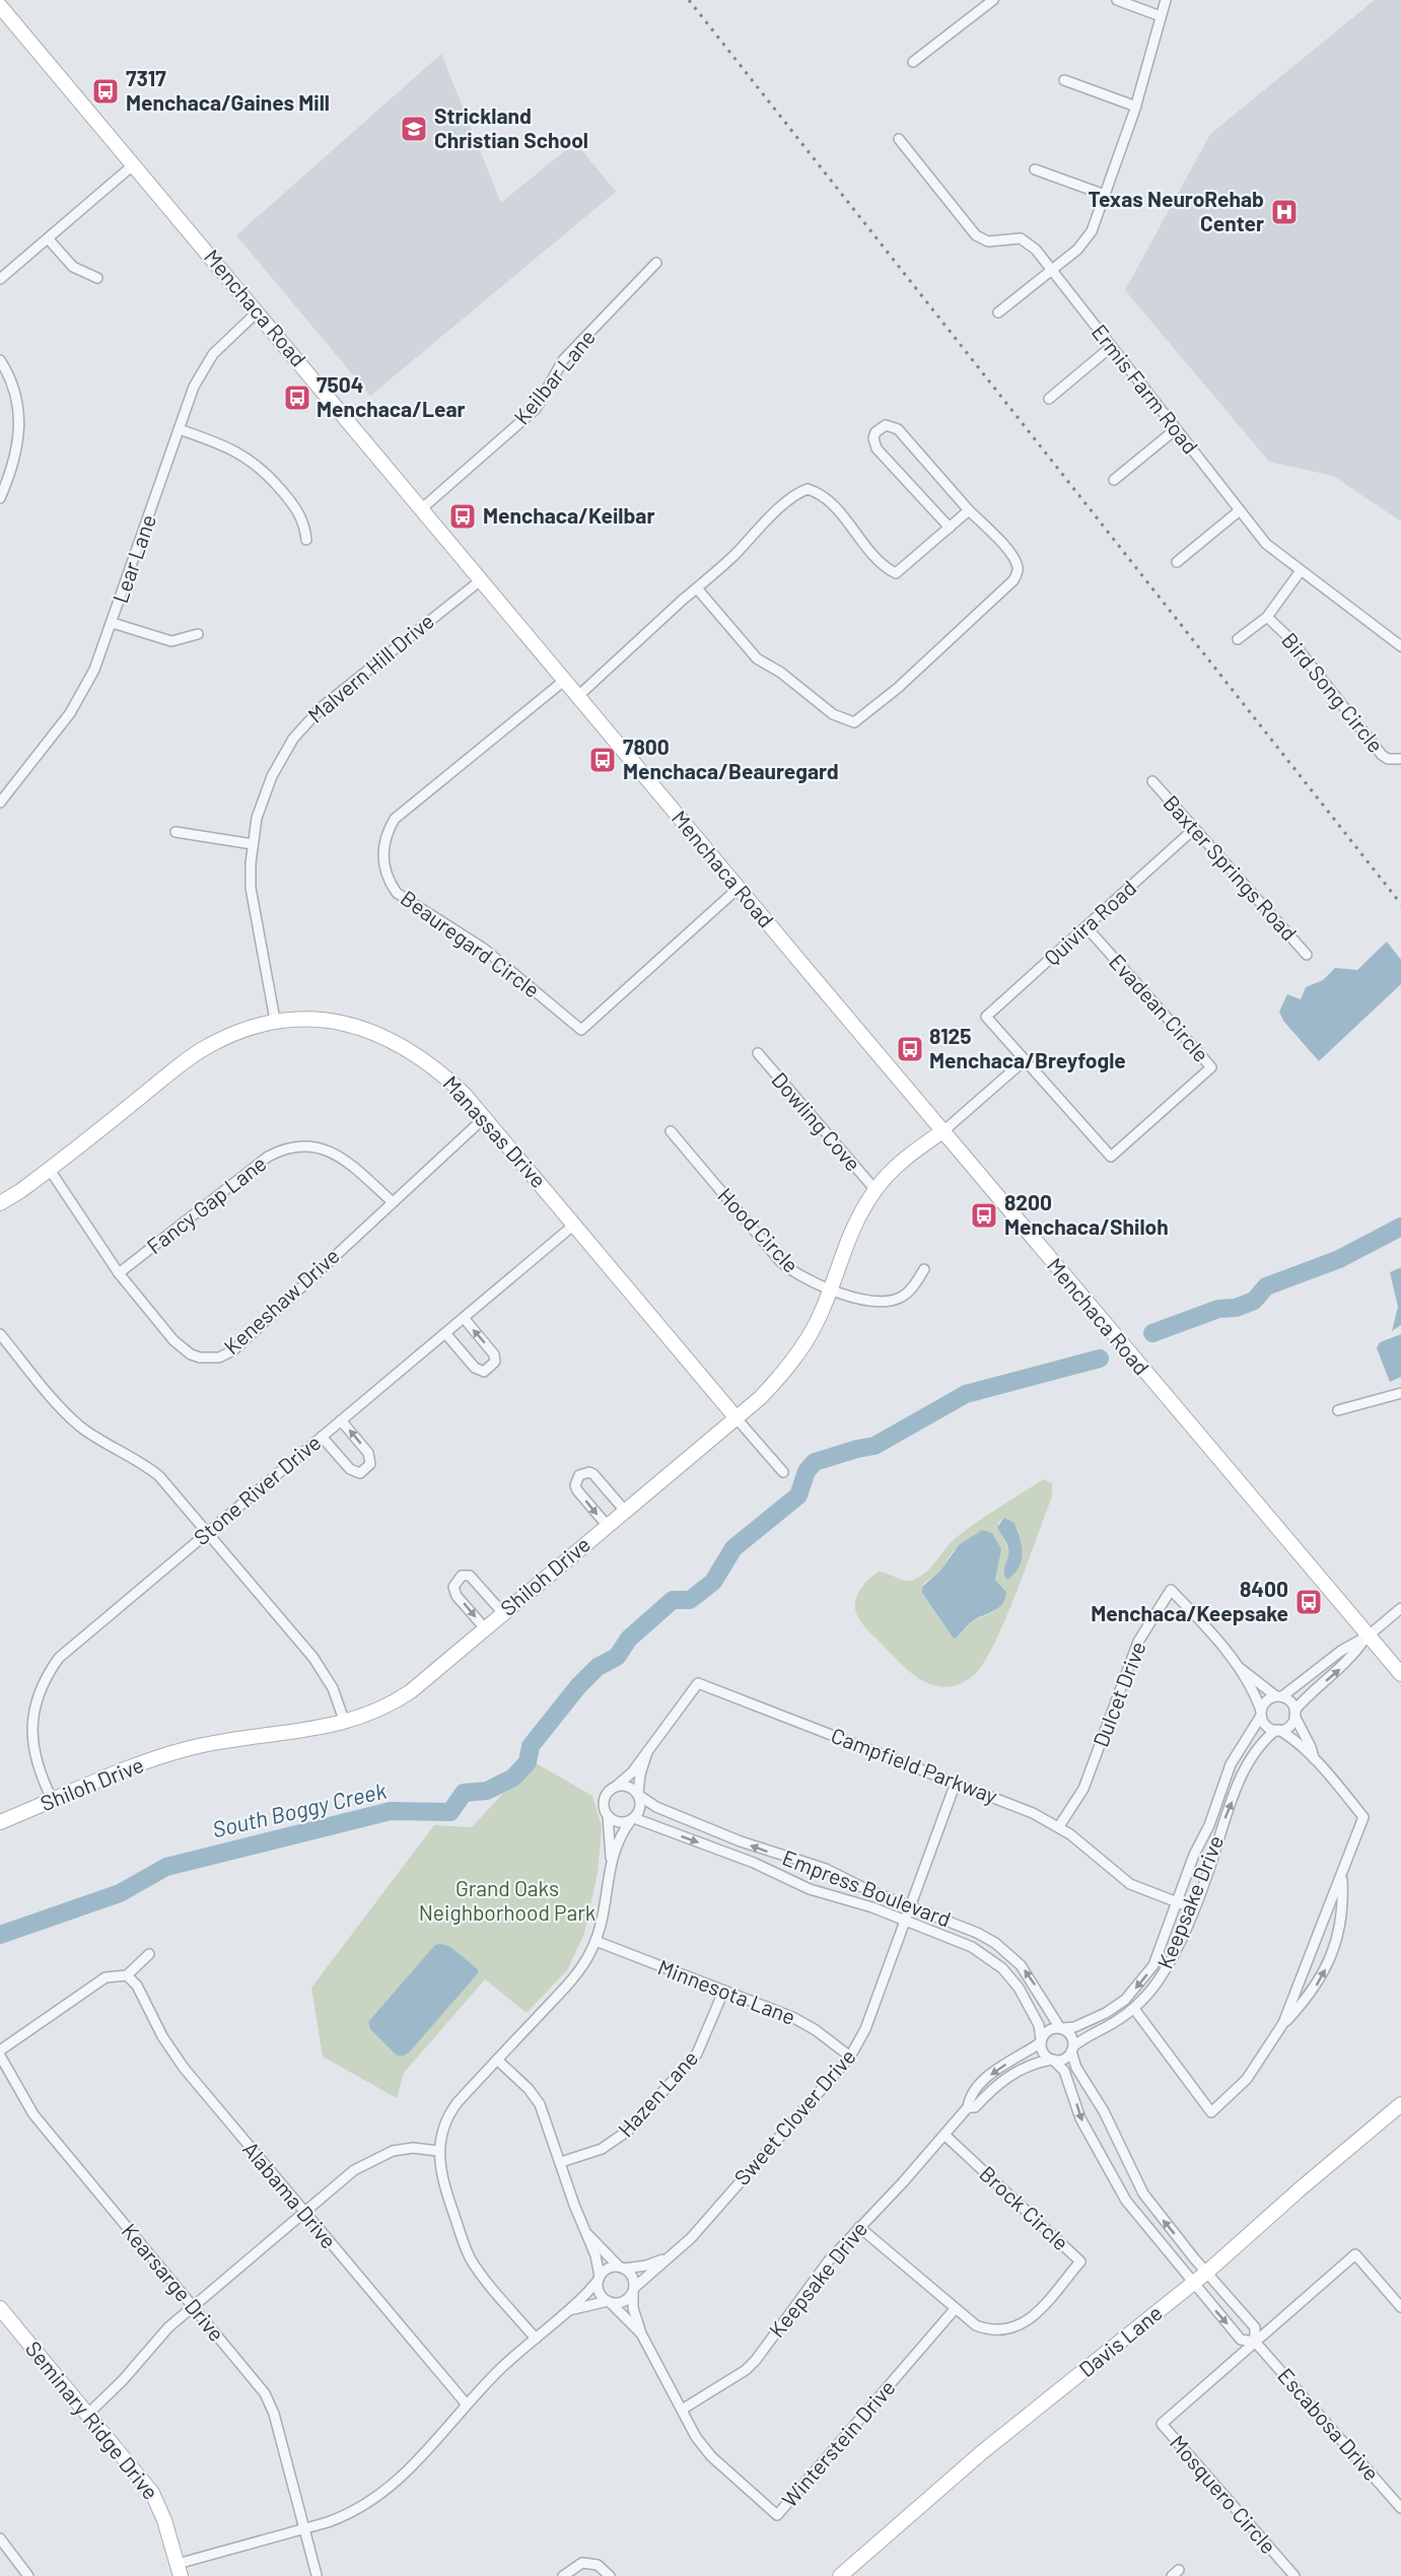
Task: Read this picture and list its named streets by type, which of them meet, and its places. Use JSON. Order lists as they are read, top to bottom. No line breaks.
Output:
{"streets":{"street":["Menchaca Road","Keilbar Lane","Ermis Farm Road","Lear Lane","Malvern Hill Drive","Bird Song Circle","Baxter Springs Road","Quivira Road","Beauregard Circle","Evadean Circle","Dowling Cove","Manassas Drive","Fancy Gap Lane","Hood Circle","Keneshaw Drive","Stone River Drive","Shiloh Drive","Dulcet Drive","Campfield Parkway","Empress Boulevard","Keepsake Drive","Minnesota Lane","Hazen Lane","Sweet Clover Drive","Alabama Drive","Brock Circle","Kearsarge Drive","Davis Lane","Seminary Ridge Drive","Escabosa Drive","Winterstein Drive","Mosquero Circle"]},"crossings":[["Menchaca Road","Keilbar Lane"],["Menchaca Road","Lear Lane"],["Menchaca Road","Malvern Hill Drive"],["Menchaca Road","Beauregard Circle"],["Menchaca Road","Shiloh Drive"],["Malvern Hill Drive","Manassas Drive"],["Baxter Springs Road","Quivira Road"],["Quivira Road","Evadean Circle"],["Dowling Cove","Shiloh Drive"],["Manassas Drive","Keneshaw Drive"],["Manassas Drive","Stone River Drive"],["Manassas Drive","Shiloh Drive"],["Fancy Gap Lane","Keneshaw Drive"],["Hood Circle","Shiloh Drive"],["Stone River Drive","Shiloh Drive"],["Dulcet Drive","Campfield Parkway"],["Dulcet Drive","Keepsake Drive"],["Campfield Parkway","Empress Boulevard"],["Campfield Parkway","Keepsake Drive"],["Campfield Parkway","Sweet Clover Drive"],["Empress Boulevard","Keepsake Drive"],["Empress Boulevard","Sweet Clover Drive"],["Keepsake Drive","Brock Circle"],["Keepsake Drive","Winterstein Drive"],["Minnesota Lane","Hazen Lane"],["Minnesota Lane","Sweet Clover Drive"],["Sweet Clover Drive","Winterstein Drive"],["Brock Circle","Winterstein Drive"],["Davis Lane","Escabosa Drive"],["Escabosa Drive","Mosquero Circle"]],"water":["South Boggy Creek"],"parks":["Grand Oaks Neighborhood Park"],"places":{"bus stop":["7317 Menchaca/Gaines Mill","7504 Menchaca/Lear","Menchaca/Keilbar","7800 Menchaca/Beauregard","8125 Menchaca/Breyfogle","8200 Menchaca/Shiloh","8400 Menchaca/Keepsake"],"school or university":["Strickland Christian School"],"hospital":["Texas NeuroRehab Center"]}}
